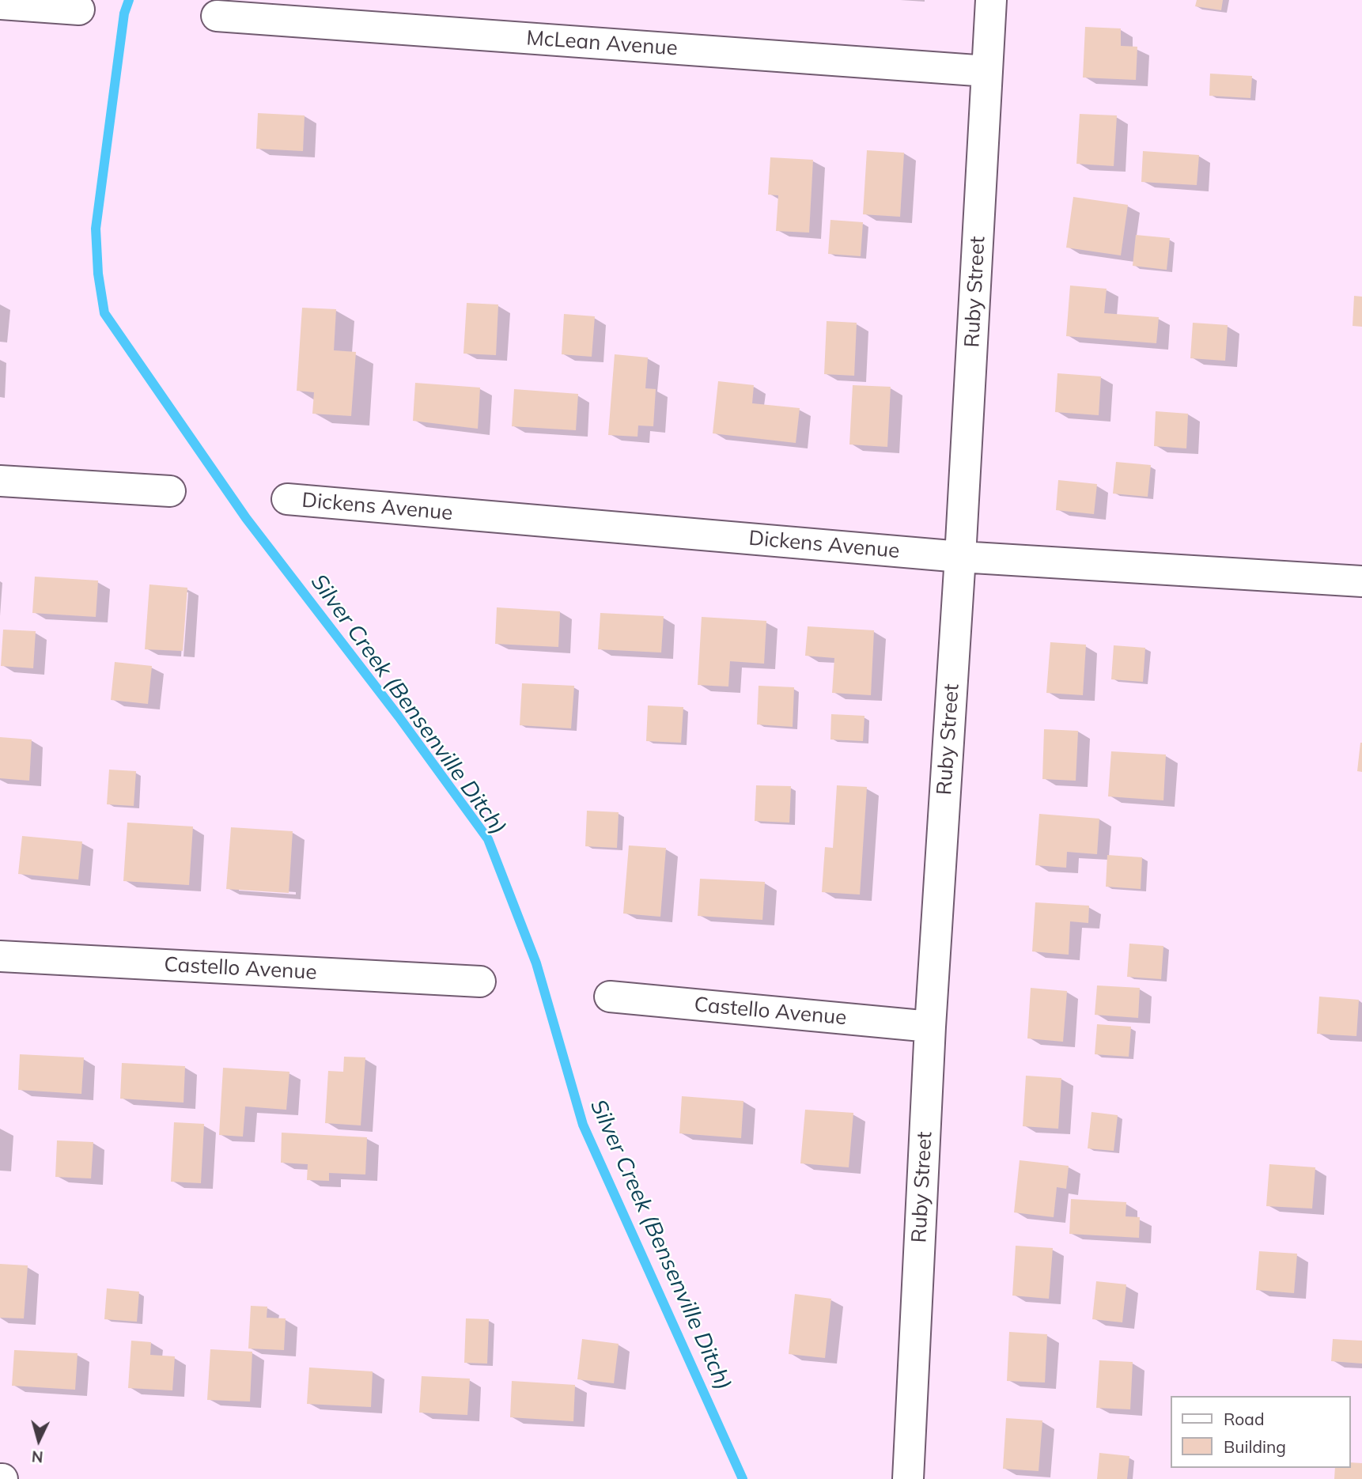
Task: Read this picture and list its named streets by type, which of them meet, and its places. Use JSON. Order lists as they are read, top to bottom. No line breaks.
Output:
{"streets":{"street":["McLean Avenue","Ruby Street","Dickens Avenue","Castello Avenue"]},"crossings":[["McLean Avenue","Ruby Street"],["Ruby Street","Dickens Avenue"],["Ruby Street","Castello Avenue"]],"water":["Silver Creek (Bensenville Ditch)"],"legend":["Road","Building"],"north":"bottom"}
